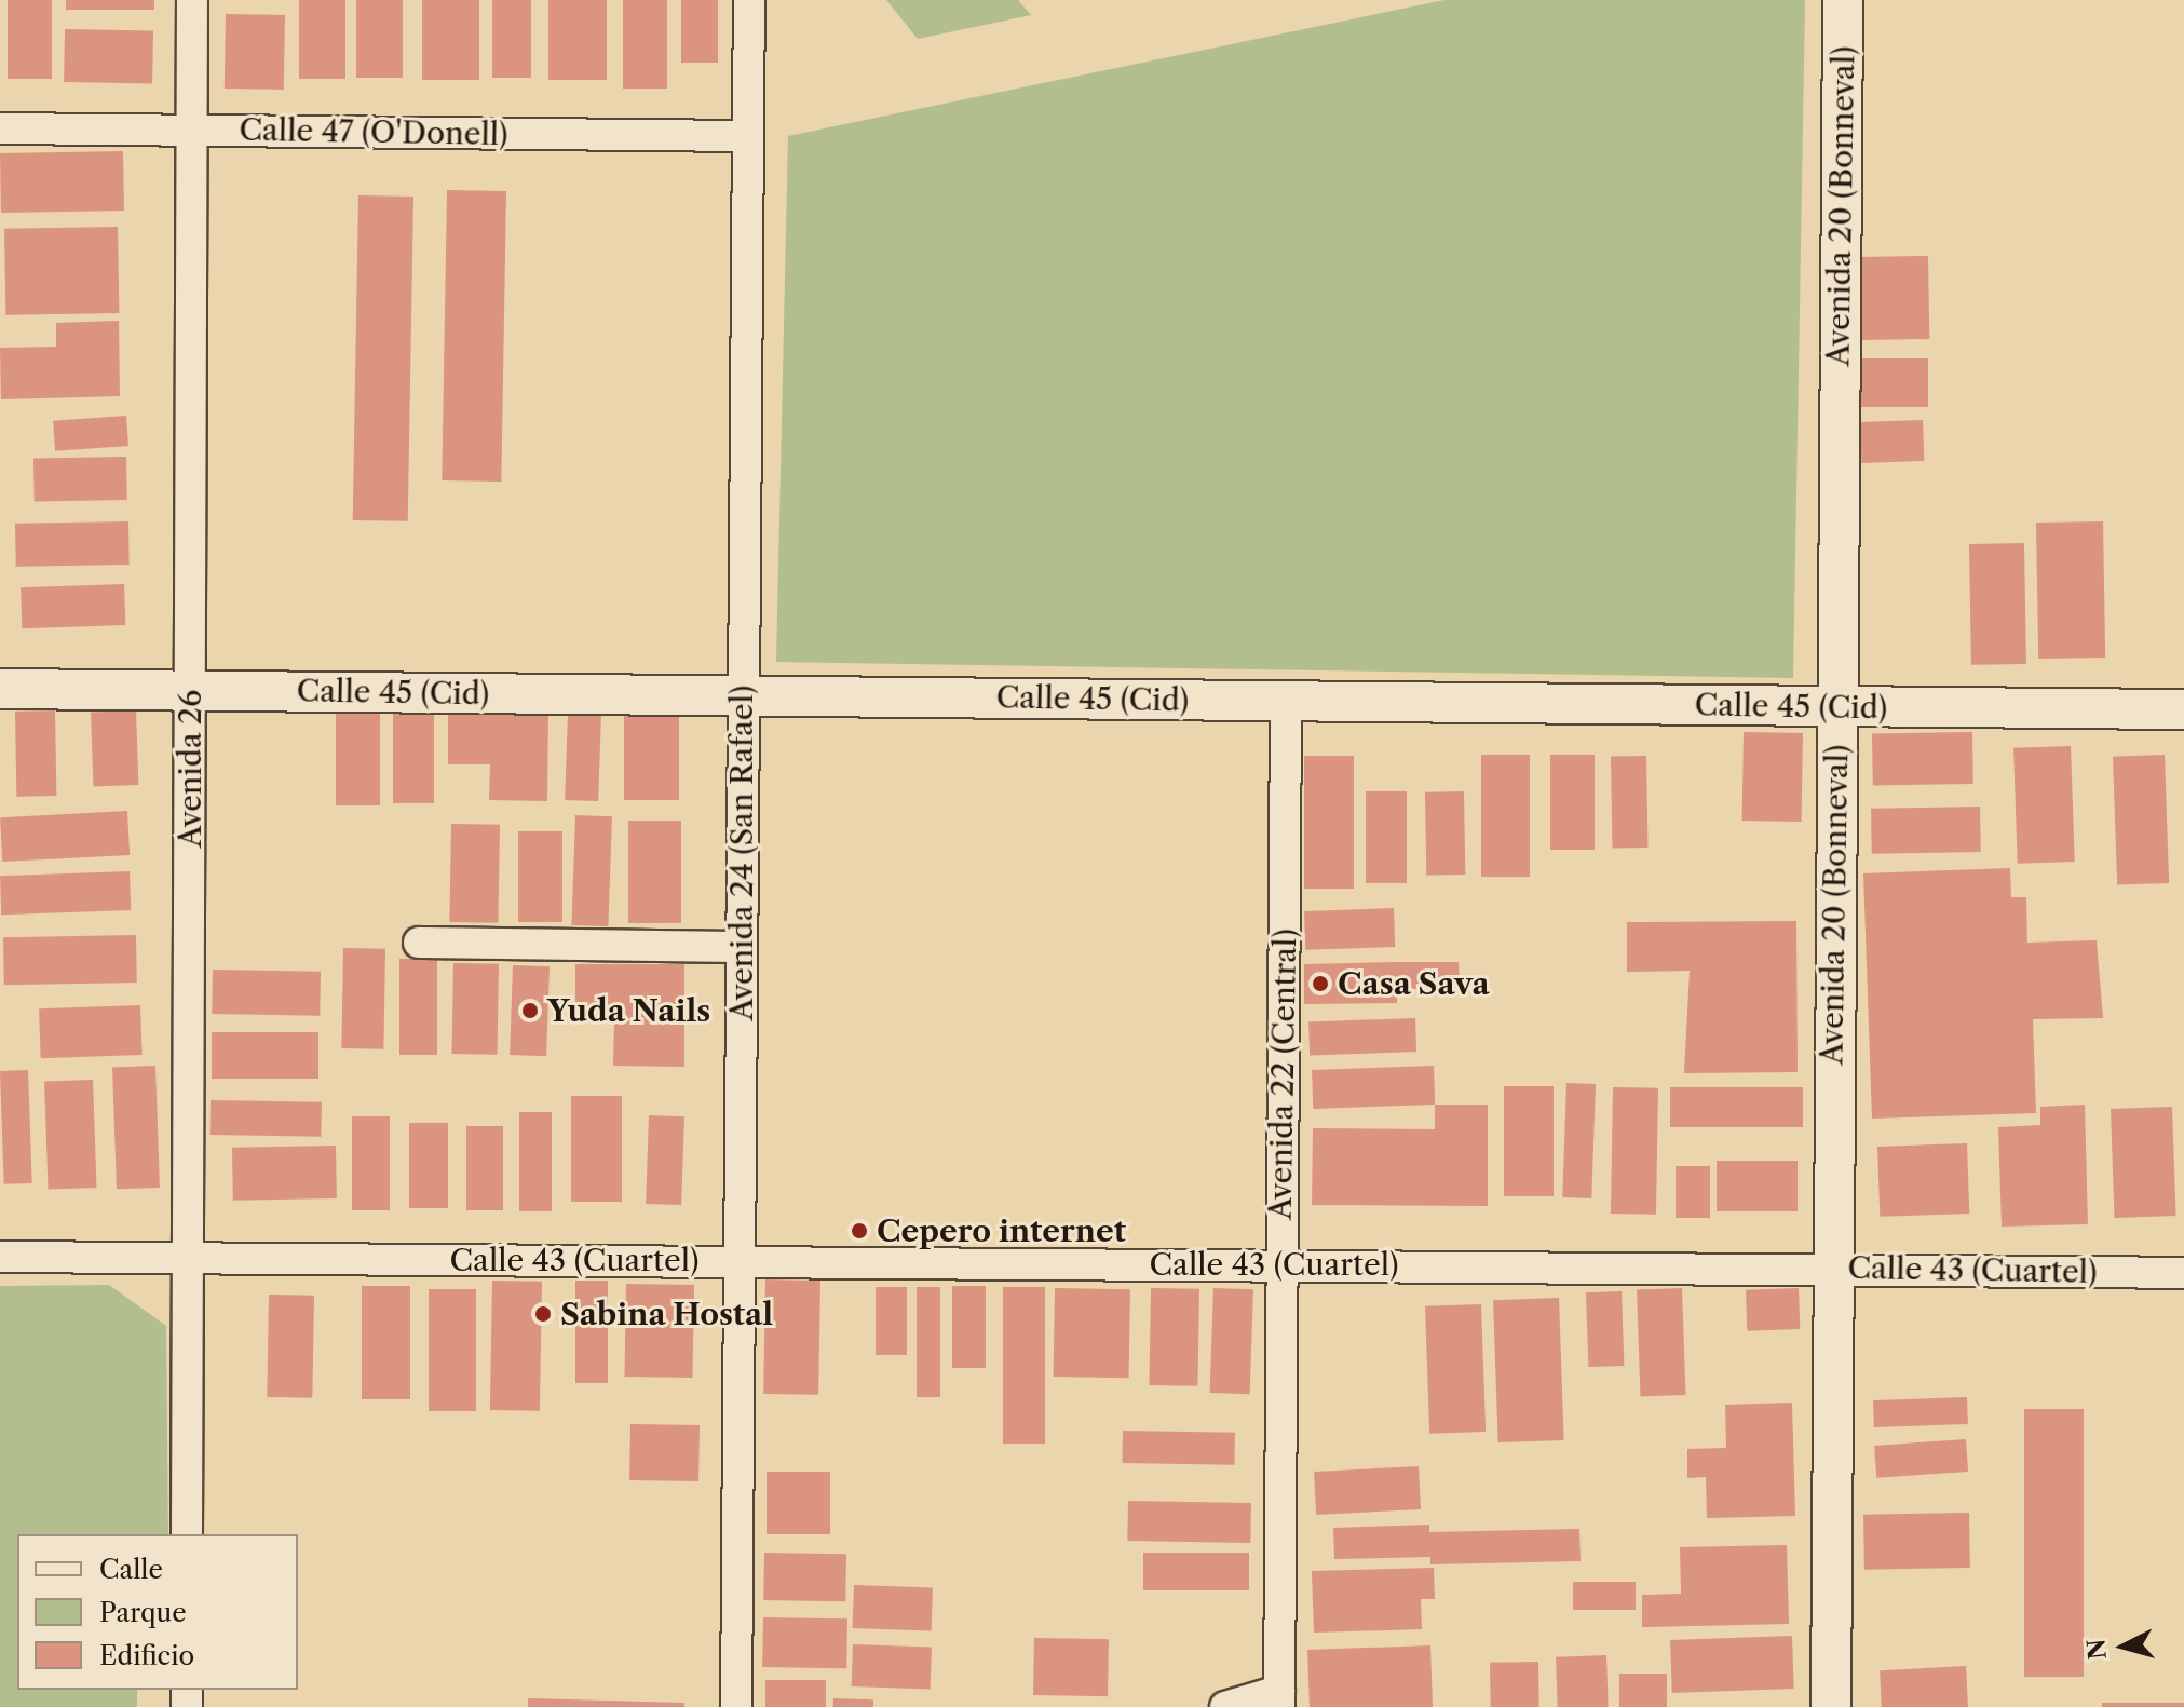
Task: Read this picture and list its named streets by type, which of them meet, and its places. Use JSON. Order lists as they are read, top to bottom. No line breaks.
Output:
{"streets":{"street":["Calle 47 (O'Donell)","Avenida 20 (Bonneval)","Calle 45 (Cid)","Avenida 26","Avenida 24 (San Rafael)","Avenida 22 (Central)","Calle 43 (Cuartel)"]},"crossings":[["Calle 47 (O'Donell)","Avenida 26"],["Calle 47 (O'Donell)","Avenida 24 (San Rafael)"],["Avenida 20 (Bonneval)","Calle 45 (Cid)"],["Avenida 20 (Bonneval)","Calle 43 (Cuartel)"],["Calle 45 (Cid)","Avenida 26"],["Calle 45 (Cid)","Avenida 24 (San Rafael)"],["Calle 45 (Cid)","Avenida 22 (Central)"],["Avenida 26","Calle 43 (Cuartel)"],["Avenida 24 (San Rafael)","Calle 43 (Cuartel)"],["Avenida 22 (Central)","Calle 43 (Cuartel)"]],"places":["Casa Sava","Yuda Nails","Cepero internet","Sabina Hostal"],"legend":["Calle","Parque","Edificio"],"north":"left"}
